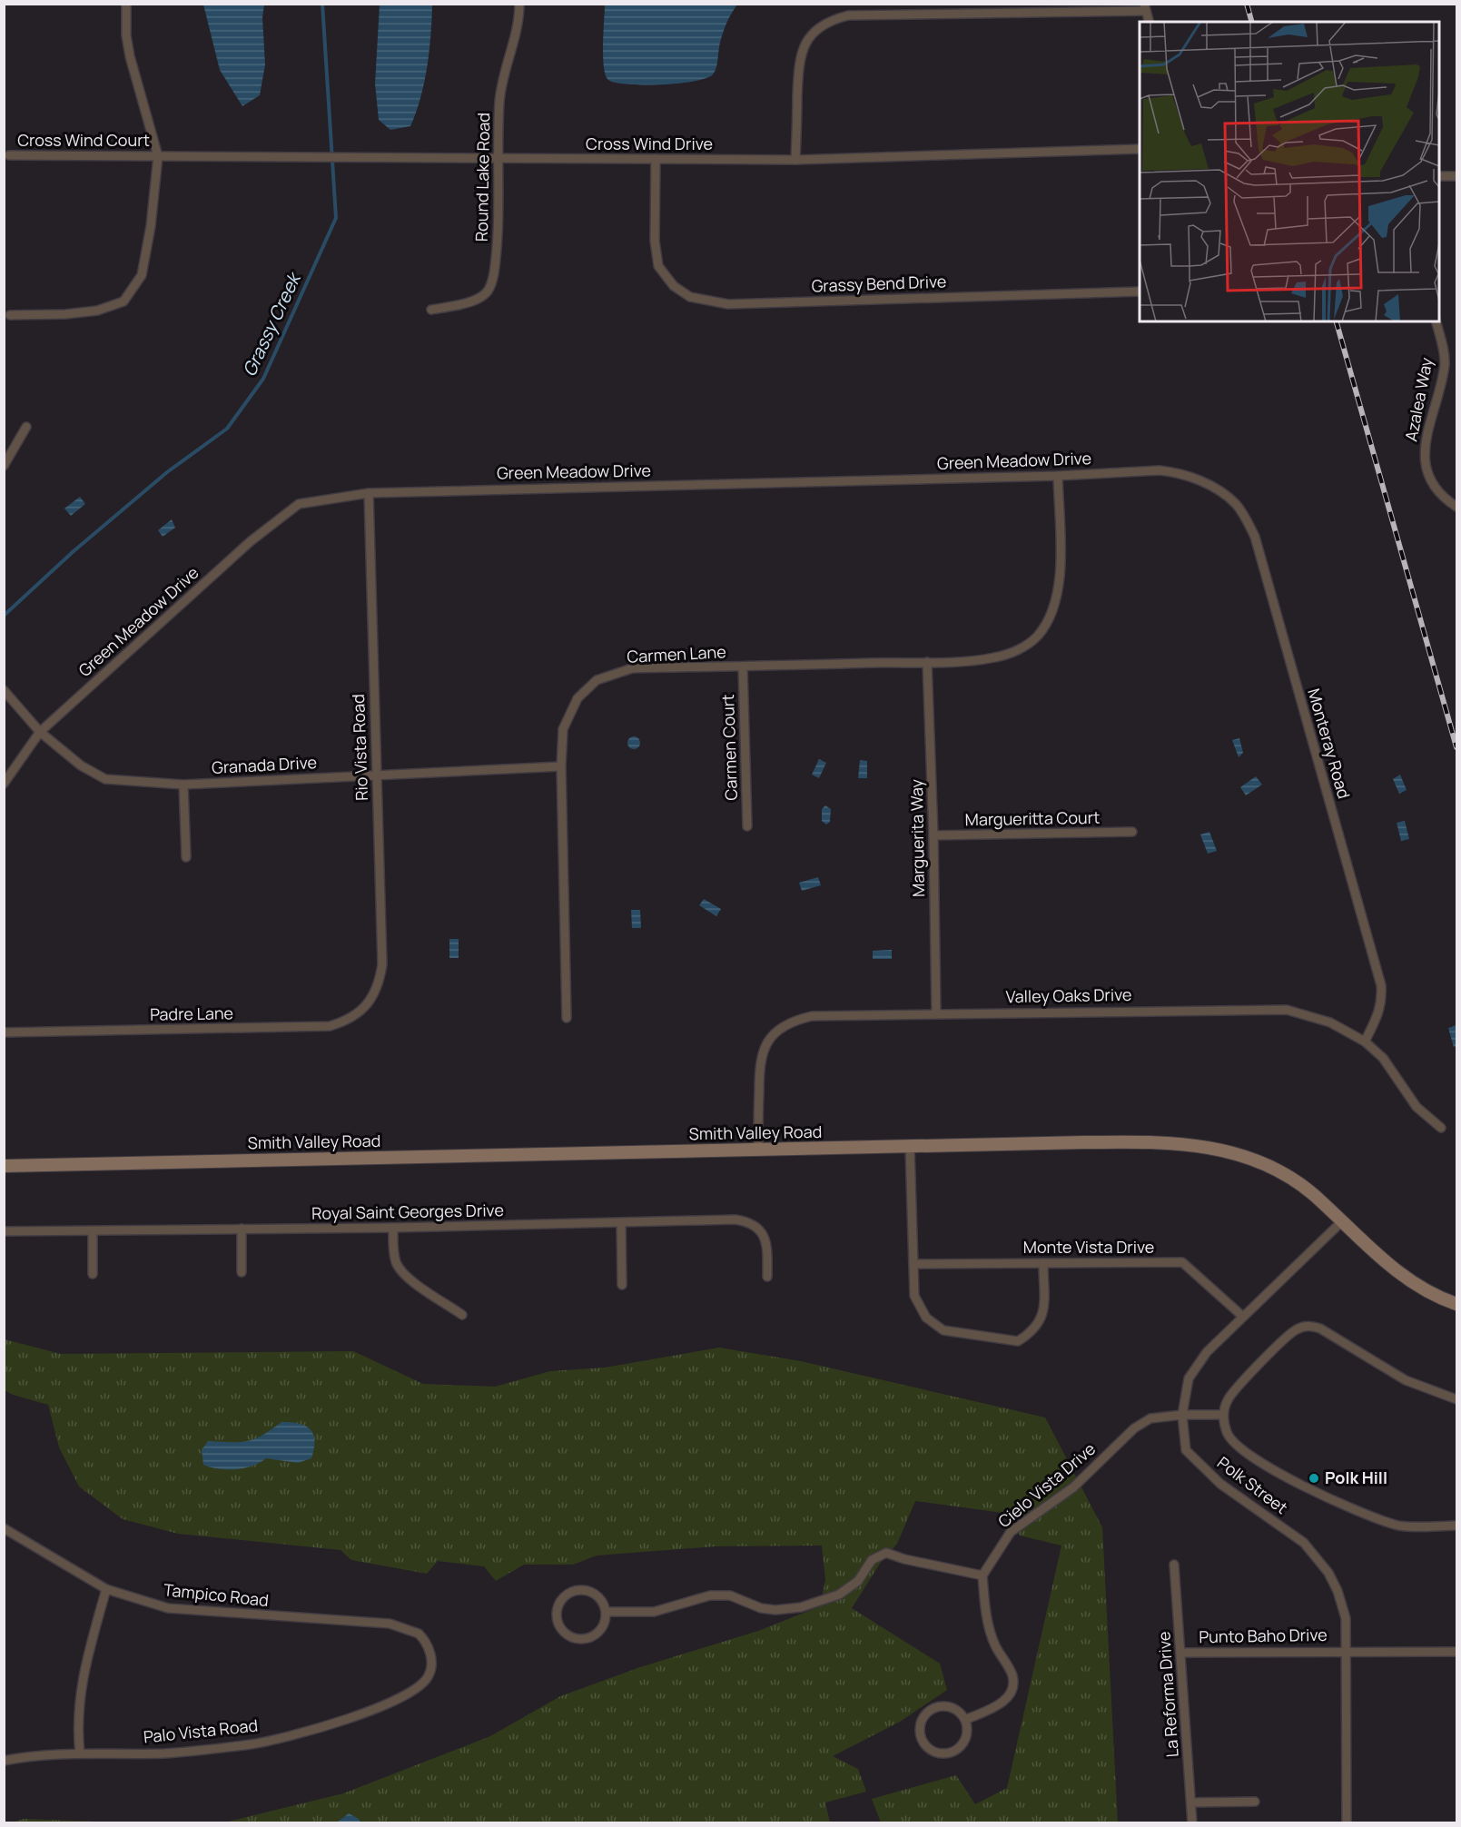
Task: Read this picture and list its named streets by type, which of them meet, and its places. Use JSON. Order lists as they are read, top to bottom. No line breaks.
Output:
{"streets":{"main road":["Smith Valley Road"],"street":["Cross Wind Court","Cross Wind Drive","Round Lake Road","Grassy Bend Drive","Azalea Way","Green Meadow Drive","Carmen Lane","Monteray Road","Rio Vista Road","Carmen Court","Granada Drive","Margueritta Court","Marguerita Way","Valley Oaks Drive","Padre Lane","Royal Saint Georges Drive","Monte Vista Drive","Cielo Vista Drive","Polk Street","Tampico Road","Punto Baho Drive","La Reforma Drive","Palo Vista Road"]},"crossings":[["Cross Wind Court","Cross Wind Drive"],["Cross Wind Drive","Round Lake Road"],["Cross Wind Drive","Grassy Bend Drive"],["Green Meadow Drive","Carmen Lane"],["Green Meadow Drive","Monteray Road"],["Green Meadow Drive","Rio Vista Road"],["Green Meadow Drive","Granada Drive"],["Carmen Lane","Carmen Court"],["Carmen Lane","Granada Drive"],["Carmen Lane","Marguerita Way"],["Monteray Road","Valley Oaks Drive"],["Rio Vista Road","Granada Drive"],["Rio Vista Road","Padre Lane"],["Margueritta Court","Marguerita Way"],["Marguerita Way","Valley Oaks Drive"],["Valley Oaks Drive","Smith Valley Road"],["Smith Valley Road","Polk Street"],["Monte Vista Drive","Polk Street"],["Cielo Vista Drive","Polk Street"],["Polk Street","Punto Baho Drive"],["Tampico Road","Palo Vista Road"],["Punto Baho Drive","La Reforma Drive"]],"water":["Grassy Creek"],"places":["Polk Hill"]}
